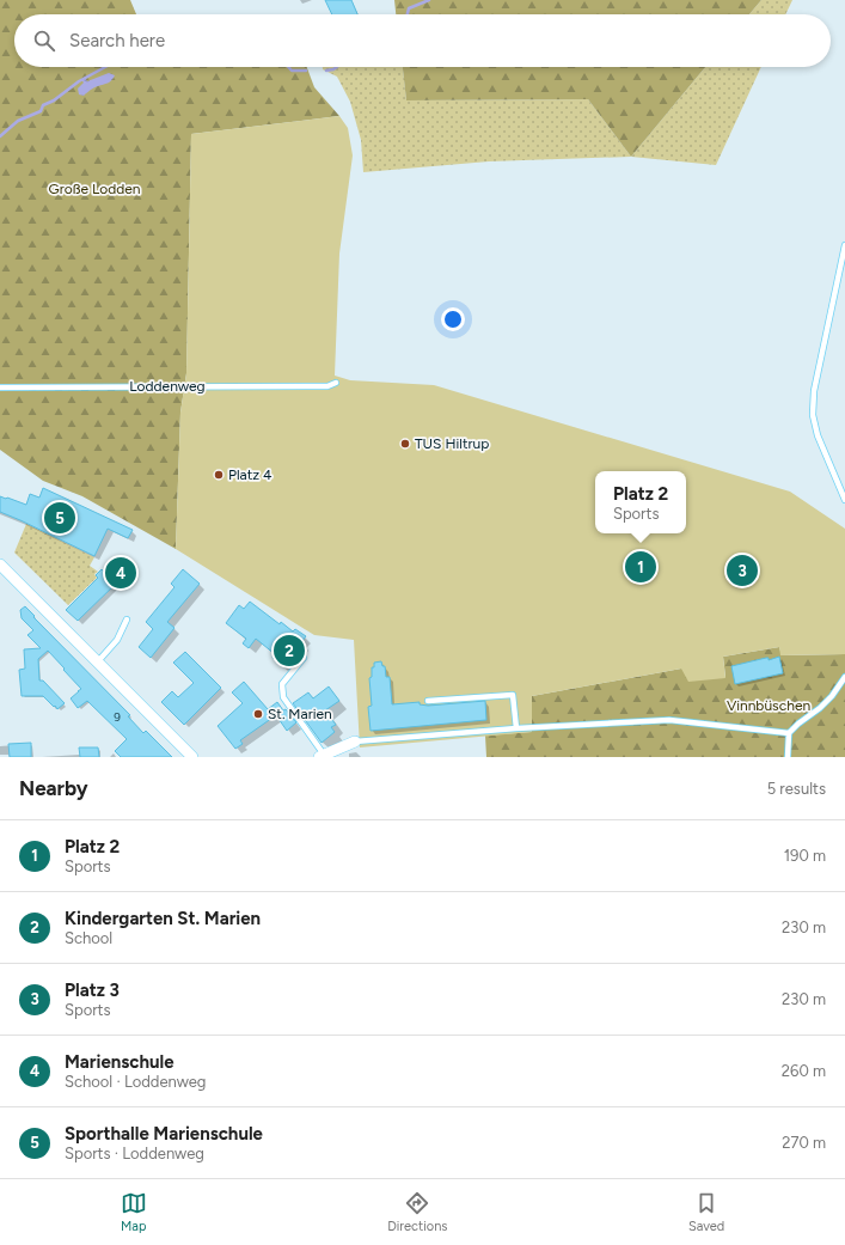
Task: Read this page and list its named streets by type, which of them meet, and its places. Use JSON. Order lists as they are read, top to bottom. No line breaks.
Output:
{"streets":{"lane":["Loddenweg"]},"parks":["Große Lodden","Vinnbüschen"],"places":["TUS Hiltrup","Platz 4","St. Marien"],"house_numbers":["9"],"page":{"search":"Search here","popup":["Platz 2","Sports"],"pins":["5","1","3","4","2"],"heading":["Nearby","5 results"],"list":[{"mark":"1","name":"Platz 2","note":"Sports","value":"190 m"},{"mark":"2","name":"Kindergarten St. Marien","note":"School","value":"230 m"},{"mark":"3","name":"Platz 3","note":"Sports","value":"230 m"},{"mark":"4","name":"Marienschule","note":"School · Loddenweg","value":"260 m"},{"mark":"5","name":"Sporthalle Marienschule","note":"Sports · Loddenweg","value":"270 m"}],"nav":["Map","Directions","Saved"]}}
